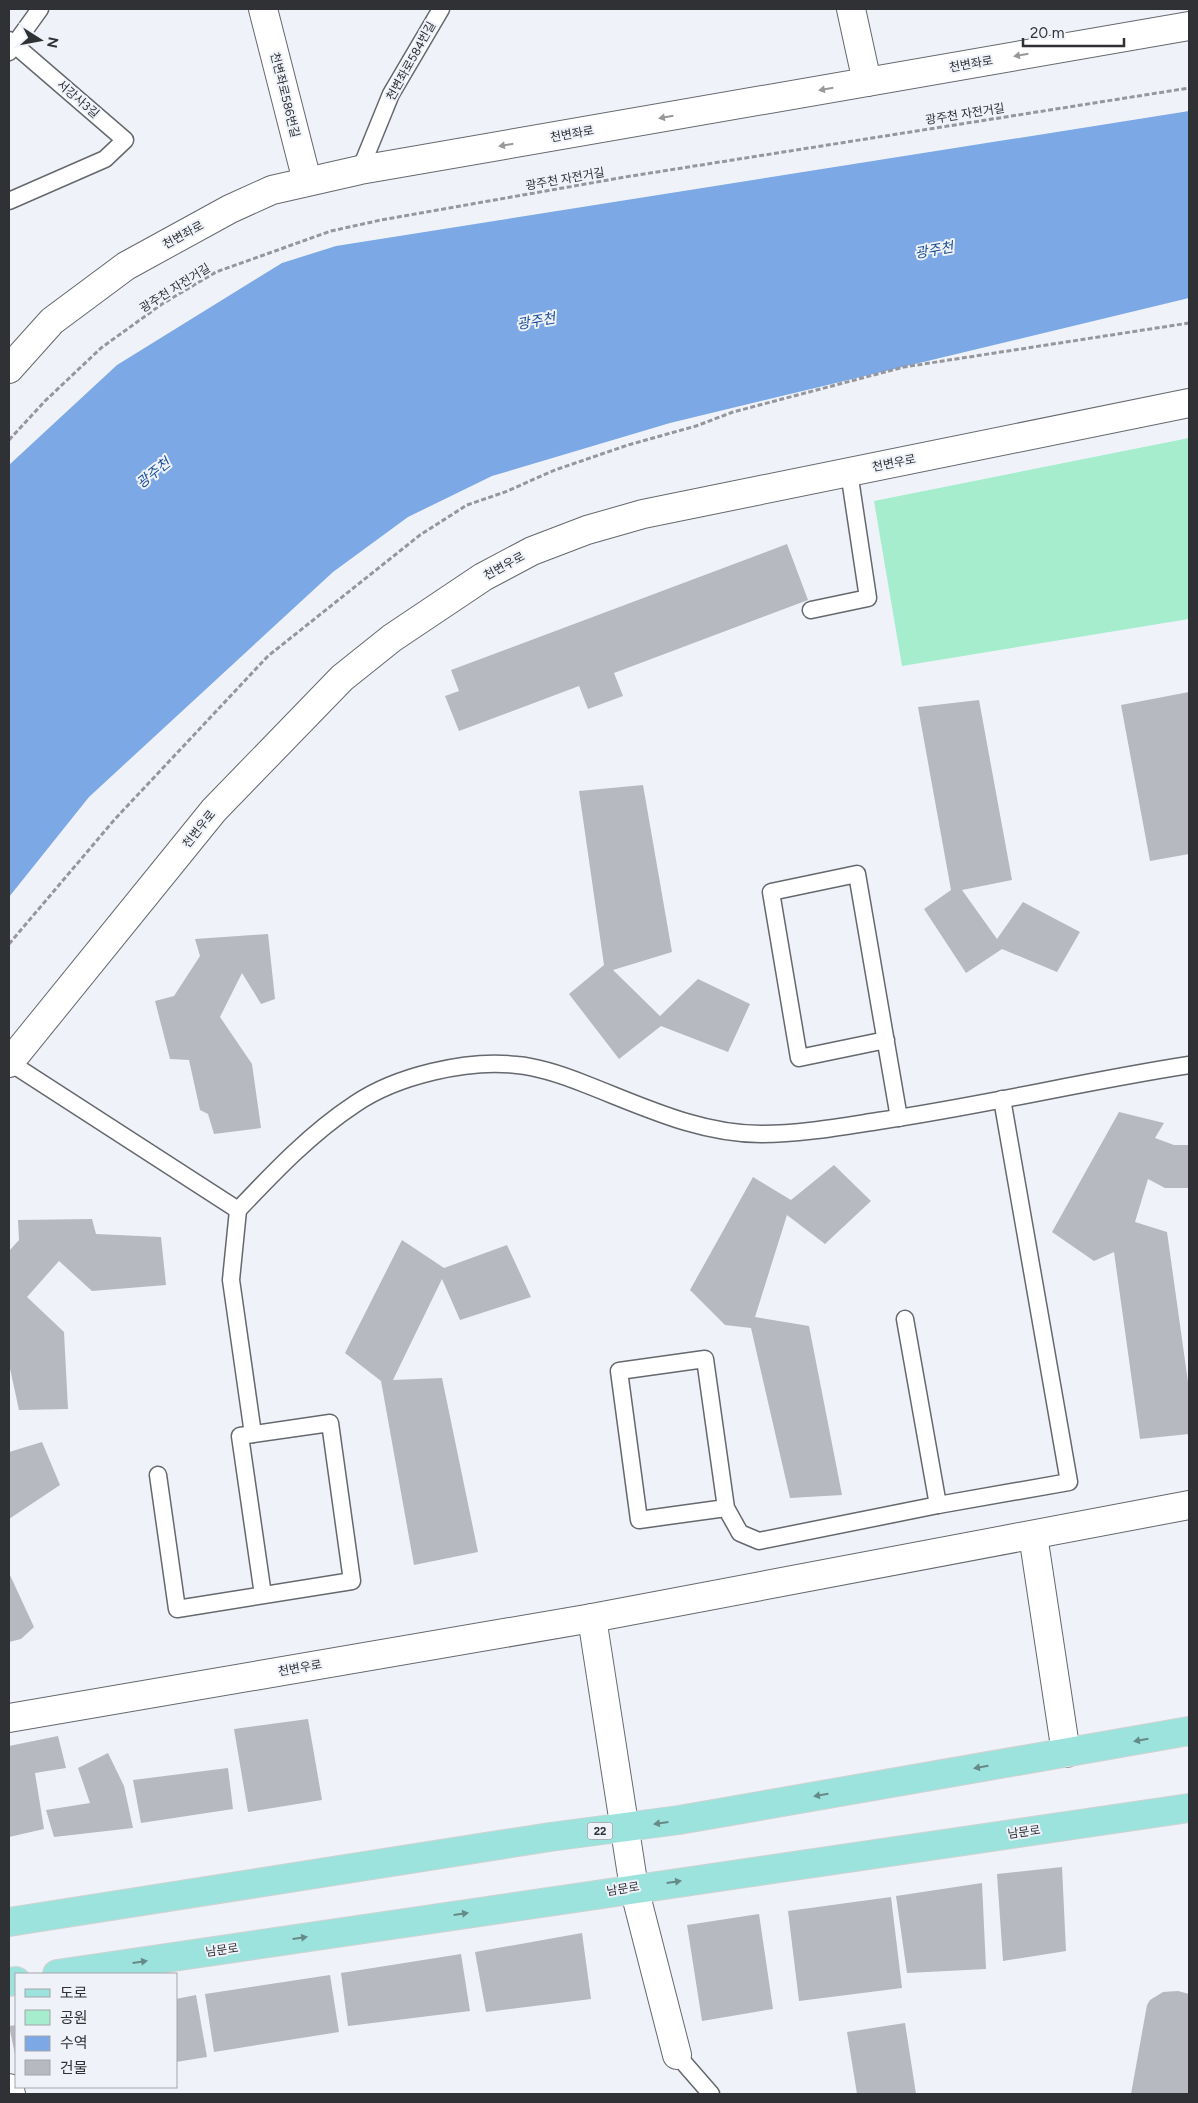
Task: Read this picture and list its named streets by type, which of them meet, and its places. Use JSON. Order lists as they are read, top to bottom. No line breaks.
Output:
{"streets":{"main road":["22","남문로"],"street":["천변좌로","천변좌로586번길","천변우로"],"lane":["천변좌로584번길","서강사3길"],"path":["광주천 자전거길"]},"crossings":[["천변좌로584번길","천변좌로"],["천변좌로","천변좌로586번길"]],"one_way":["천변좌로"],"water":["광주천"],"legend":["도로","공원","수역","건물"],"scale_bar":"20 m","north":"right"}
